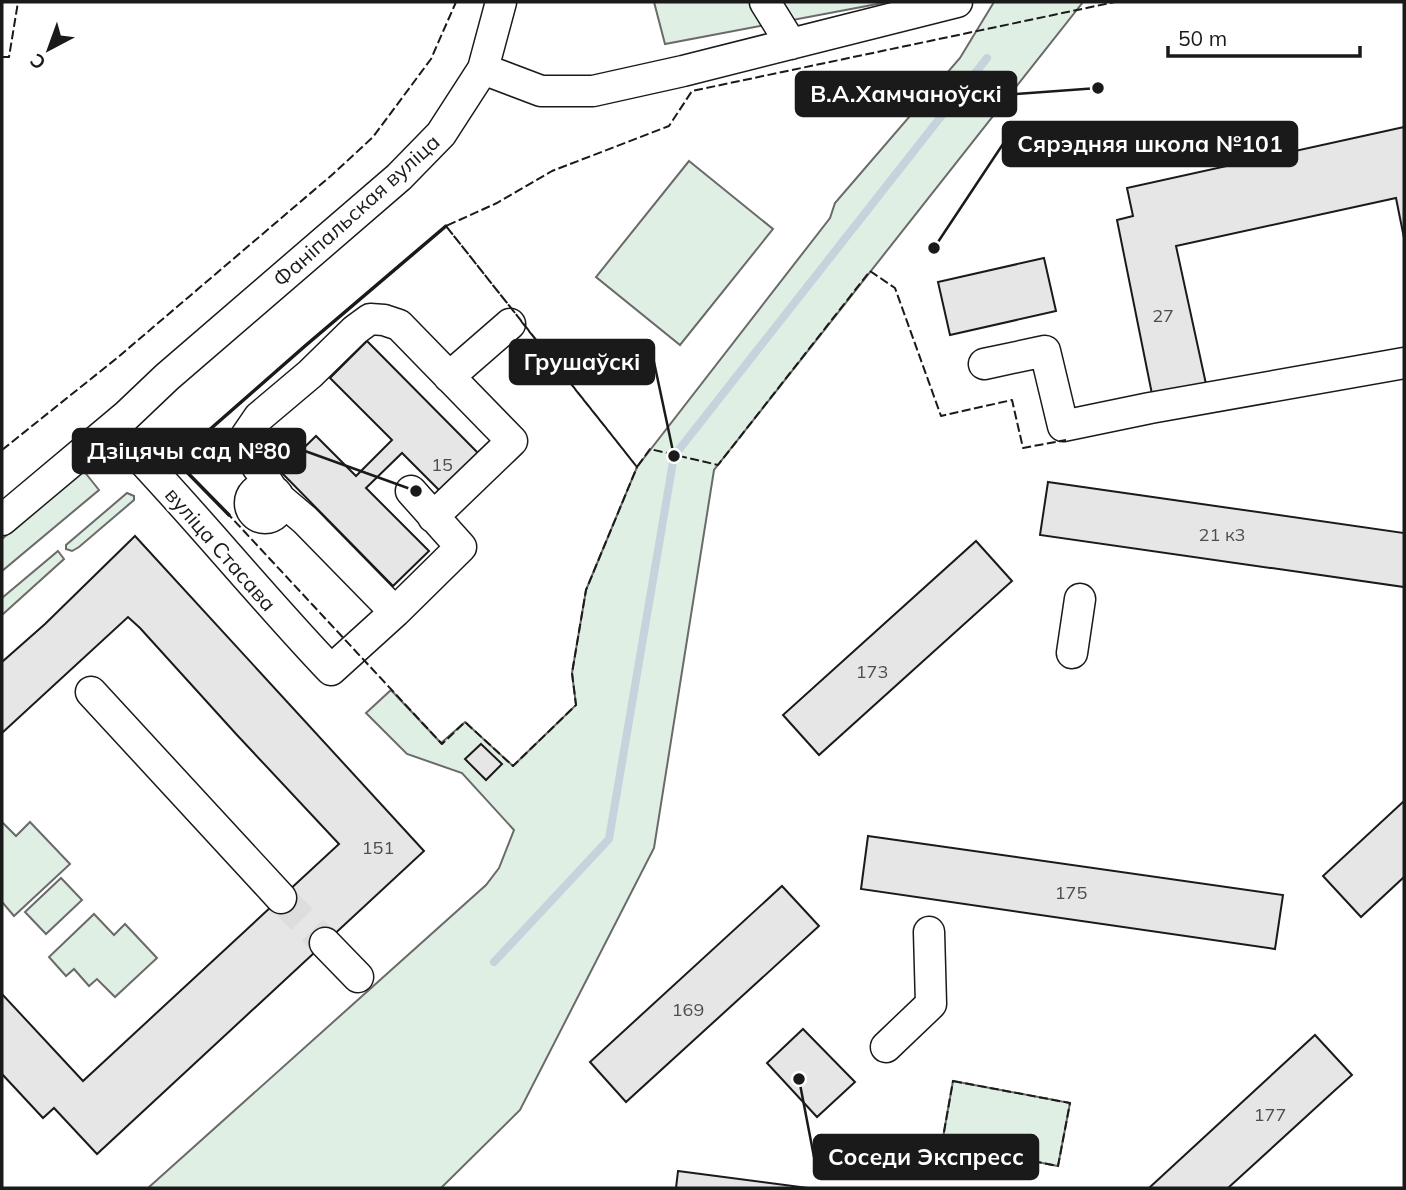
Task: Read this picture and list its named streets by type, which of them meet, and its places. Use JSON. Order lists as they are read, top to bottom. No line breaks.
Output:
{"streets":{"street":["Фаніпальская вуліца","вуліца Стасава"]},"crossings":[["Фаніпальская вуліца","вуліца Стасава"]],"places":["В.А.Хамчаноўскі","Сярэдняя школа №101","Грушаўскі","Дзіцячы сад №80","Соседи Экспресс"],"house_numbers":["27","15","21 к3","173","151","175","169","177"],"scale_bar":"50 m","north":"bottom left"}
